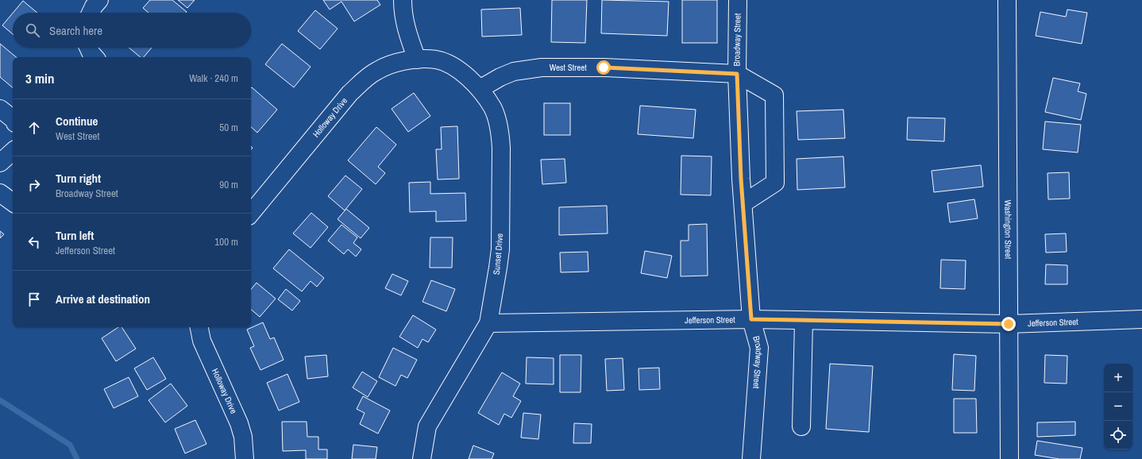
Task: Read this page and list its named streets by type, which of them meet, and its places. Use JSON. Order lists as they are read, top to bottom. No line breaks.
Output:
{"streets":{"street":["Broadway Street","West Street","Holloway Drive","Washington Street","Sunset Drive","Jefferson Street"]},"crossings":[["Broadway Street","West Street"],["Broadway Street","Jefferson Street"],["West Street","Sunset Drive"],["Holloway Drive","Sunset Drive"],["Washington Street","Jefferson Street"],["Sunset Drive","Jefferson Street"]],"page":{"search":"Search here","heading":["3 min","Walk · 240 m"],"list":[["Continue","West Street","50 m"],["Turn right","Broadway Street","90 m"],["Turn left","Jefferson Street","100 m"],"Arrive at destination"],"map_buttons":["+","−"]}}
